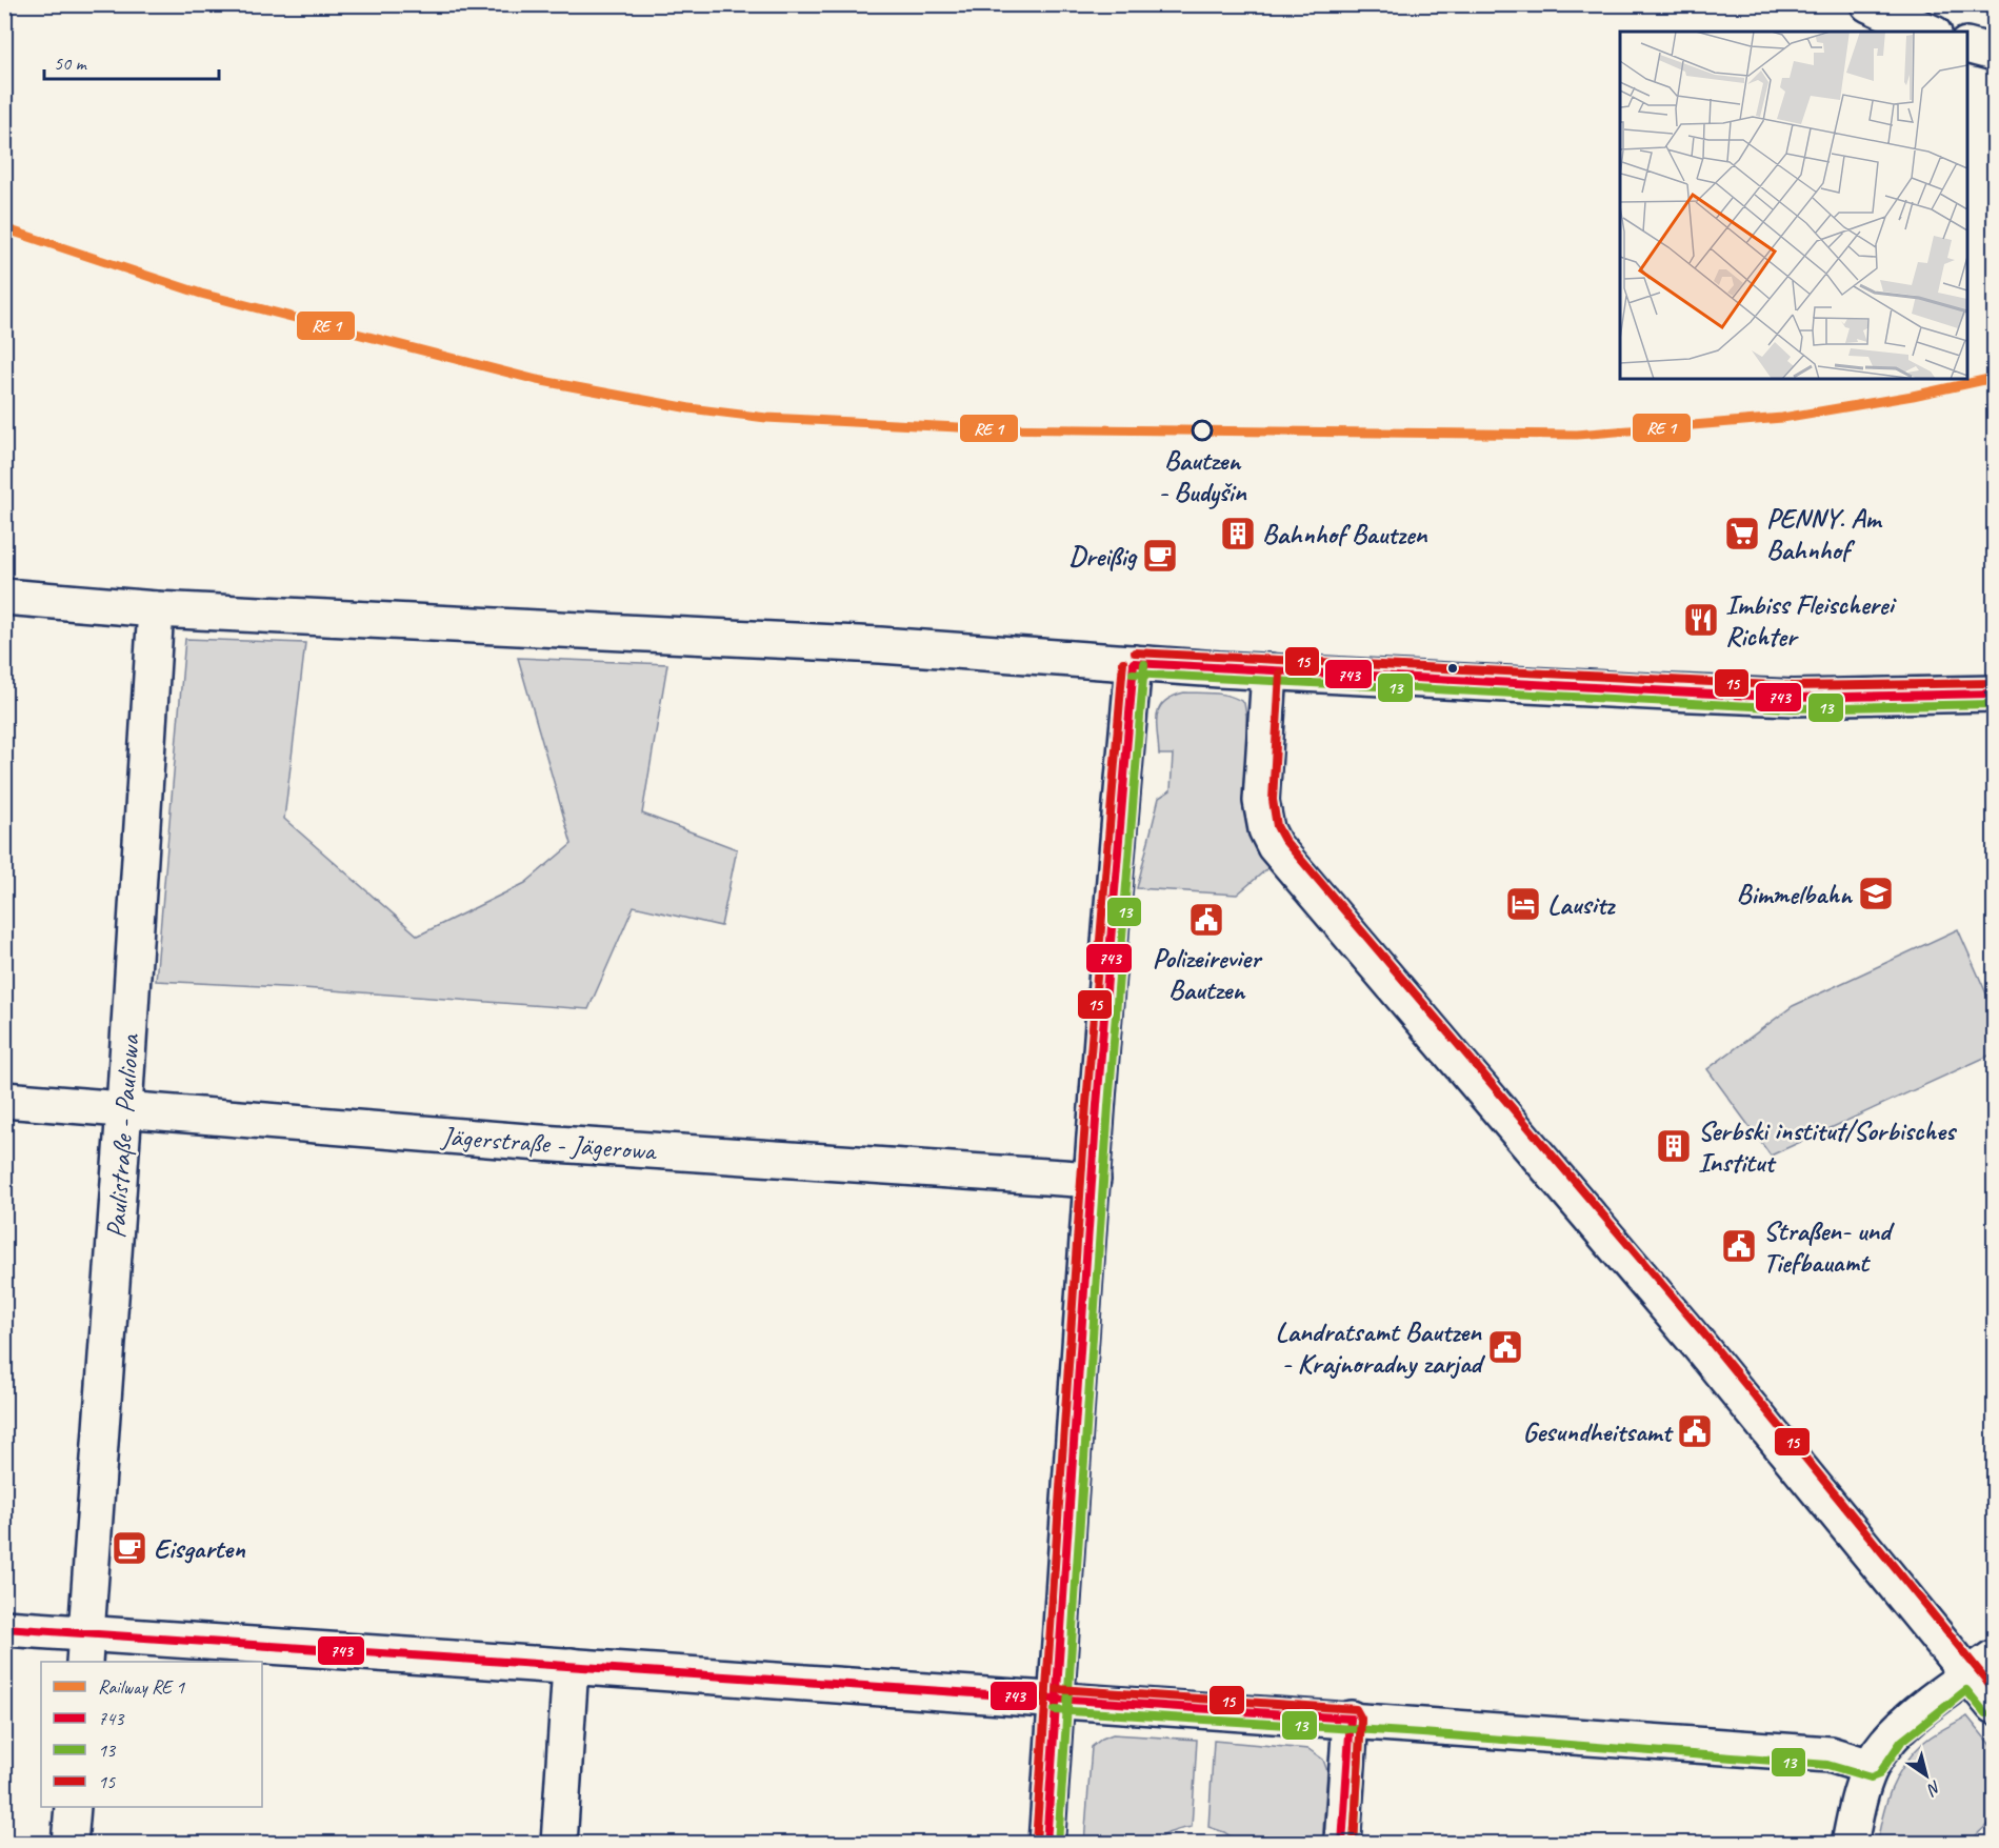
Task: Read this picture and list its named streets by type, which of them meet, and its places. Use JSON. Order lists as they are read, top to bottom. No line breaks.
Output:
{"streets":{"street":["Paulistraße - Pauliowa","Jägerstraße - Jägerowa"]},"crossings":[["Paulistraße - Pauliowa","Jägerstraße - Jägerowa"]],"places":{"other":["Bautzen - Budyšin"],"building":["Bahnhof Bautzen","Serbski institut/Sorbisches Institut"],"supermarket":["PENNY. Am Bahnhof"],"cafe":["Dreißig","Eisgarten"],"restaurant":["Imbiss Fleischerei Richter"],"school or university":["Bimmelbahn"],"hotel":["Lausitz"],"public building":["Polizeirevier Bautzen","Straßen- und Tiefbauamt","Landratsamt Bautzen - Krajnoradny zarjad","Gesundheitsamt"]},"lines":["transit line 15","transit line 743","transit line 13"],"legend":["Railway RE 1","743","13","15"],"scale_bar":"50 m","north":"bottom right"}
